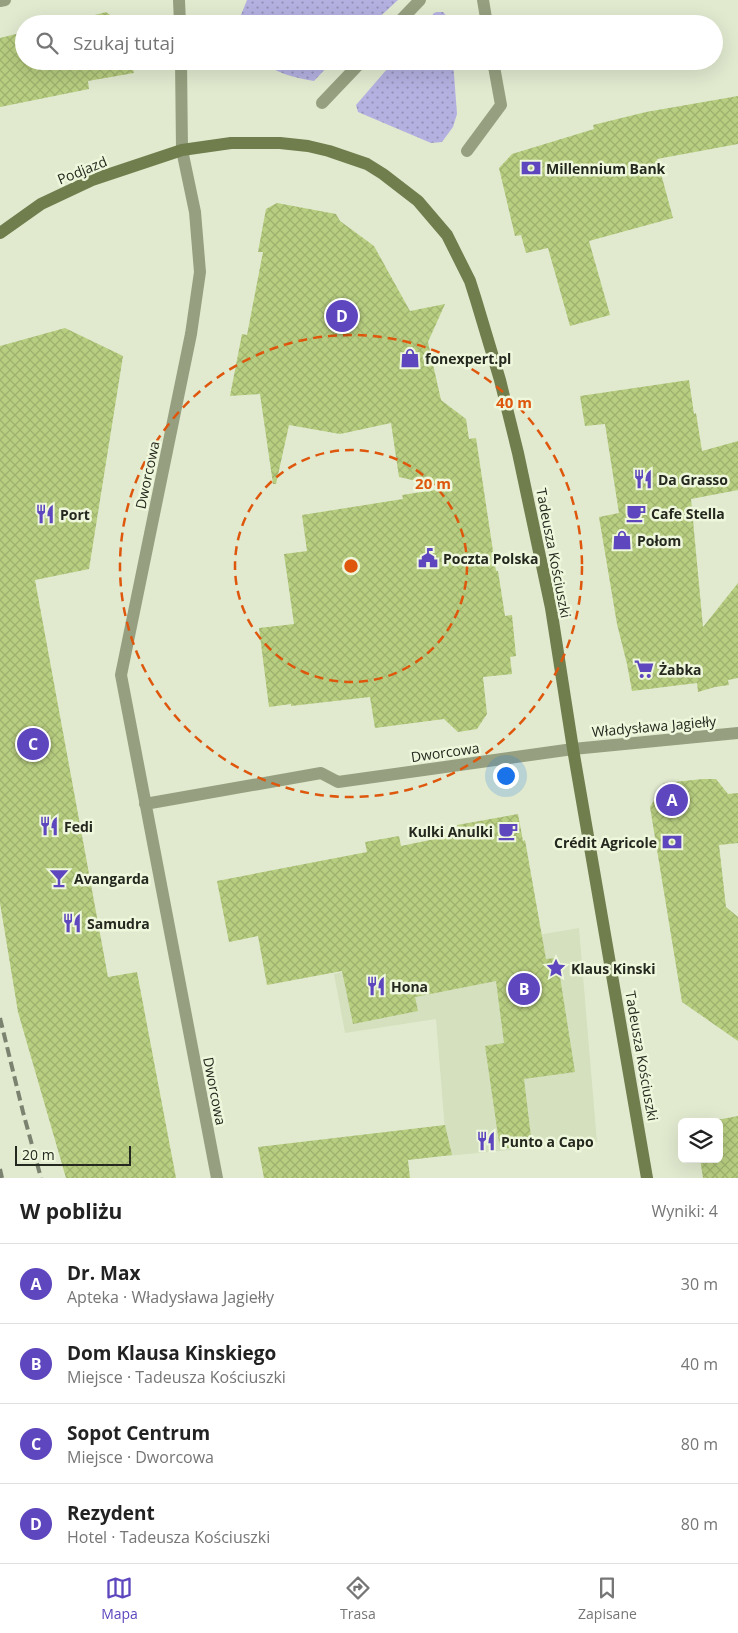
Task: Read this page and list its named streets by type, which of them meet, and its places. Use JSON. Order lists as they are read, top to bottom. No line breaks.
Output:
{"streets":{"street":["Podjazd","Dworcowa","Tadeusza Kościuszki","Władysława Jagiełły"]},"crossings":[["Podjazd","Dworcowa"],["Podjazd","Tadeusza Kościuszki"],["Dworcowa","Tadeusza Kościuszki"],["Dworcowa","Władysława Jagiełły"],["Tadeusza Kościuszki","Władysława Jagiełły"]],"places":{"bank":["Millennium Bank","Crédit Agricole"],"shop":["fonexpert.pl","Połom"],"restaurant":["Da Grasso","Port","Fedi","Samudra","Hona","Punto a Capo"],"cafe":["Cafe Stella","Kulki Anulki"],"public building":["Poczta Polska"],"supermarket":["Żabka"],"bar":["Avangarda"],"place":["Klaus Kinski"]},"scale_bar":"20 m","page":{"search":"Szukaj tutaj","pins":["D","C","A","B"],"scale":"20 m","heading":["W pobliżu","Wyniki: 4"],"list":[{"mark":"A","name":"Dr. Max","note":"Apteka · Władysława Jagiełły","value":"30 m"},{"mark":"B","name":"Dom Klausa Kinskiego","note":"Miejsce · Tadeusza Kościuszki","value":"40 m"},{"mark":"C","name":"Sopot Centrum","note":"Miejsce · Dworcowa","value":"80 m"},{"mark":"D","name":"Rezydent","note":"Hotel · Tadeusza Kościuszki","value":"80 m"}],"nav":["Mapa","Trasa","Zapisane"]},"rings":["40 m","20 m"]}
